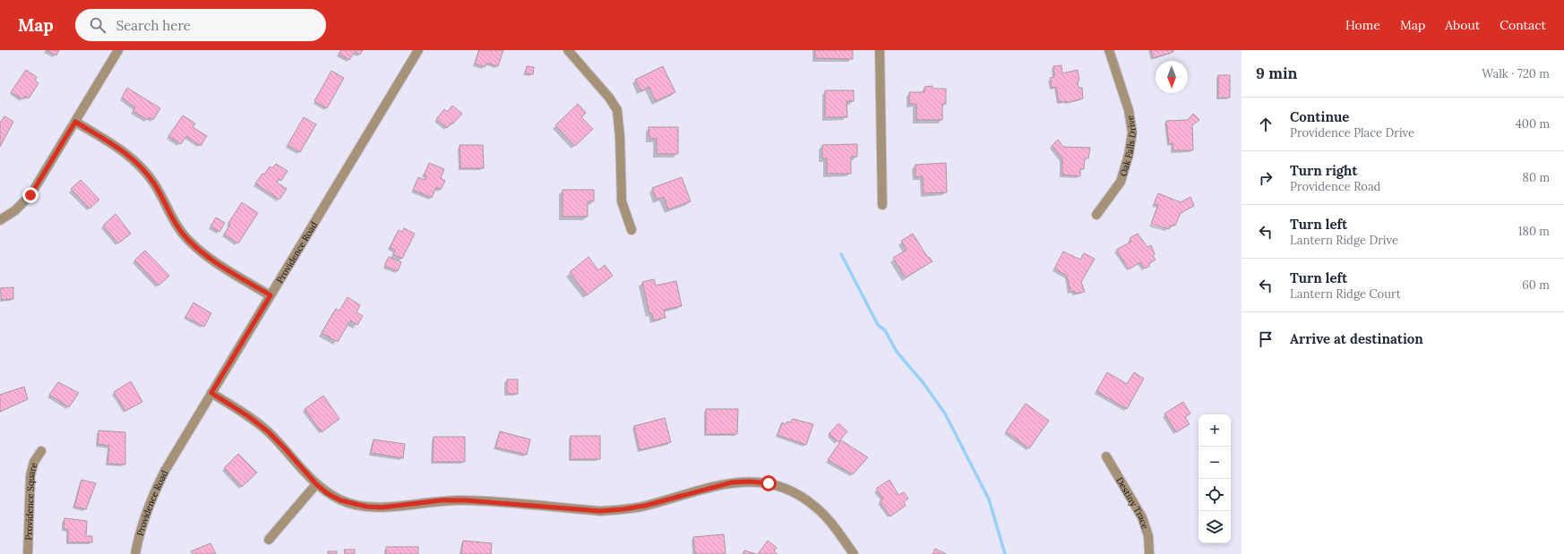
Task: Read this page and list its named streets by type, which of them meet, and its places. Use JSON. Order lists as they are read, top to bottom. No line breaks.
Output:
{"streets":{"street":["Oak Falls Drive","Providence Road","Providence Square","Destiny Trace"]},"north":"bottom","page":{"header":"Map","search":"Search here","nav":["Home","Map","About","Contact"],"heading":["9 min","Walk · 720 m"],"list":[["Continue","Providence Place Drive","400 m"],["Turn right","Providence Road","80 m"],["Turn left","Lantern Ridge Drive","180 m"],["Turn left","Lantern Ridge Court","60 m"],"Arrive at destination"],"map_buttons":["+","−"]}}
